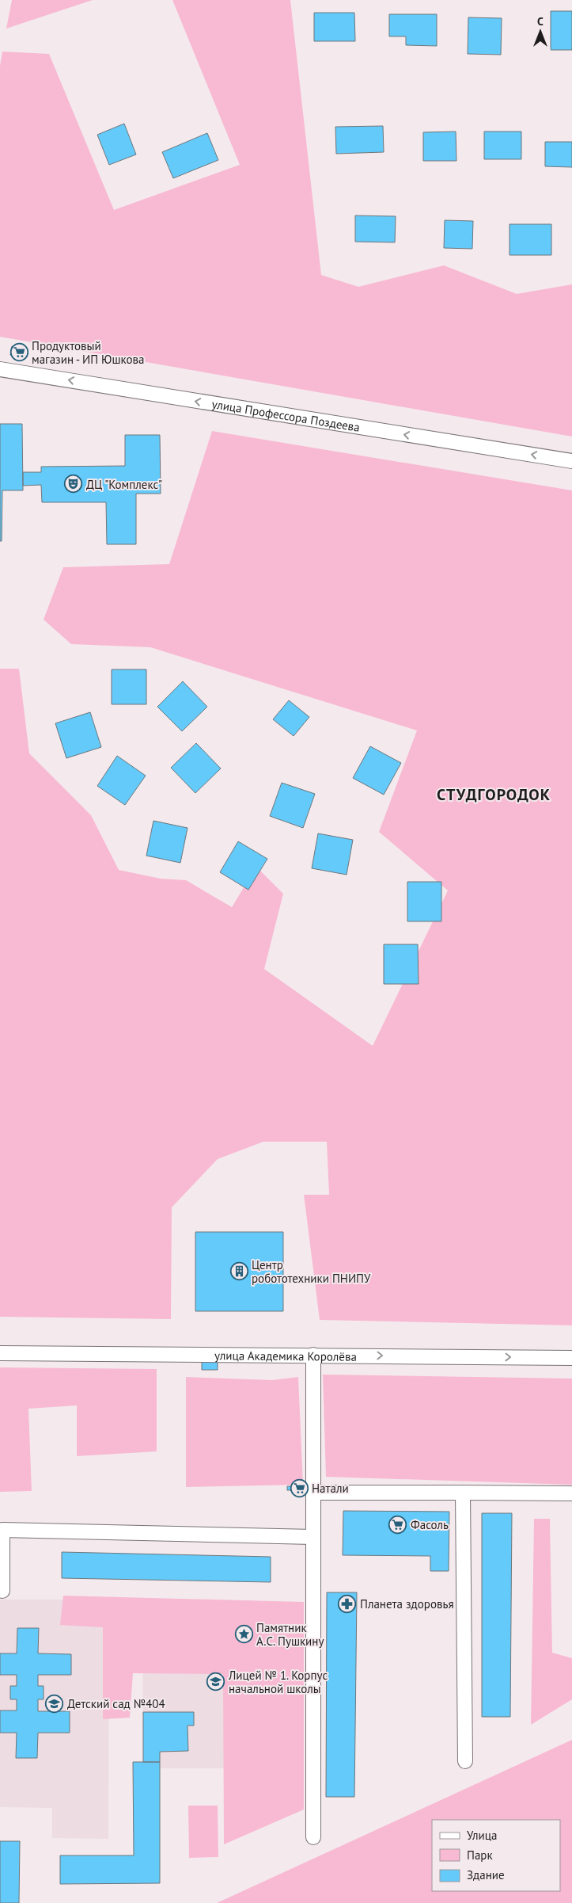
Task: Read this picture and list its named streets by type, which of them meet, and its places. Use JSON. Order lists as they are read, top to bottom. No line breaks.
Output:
{"streets":{"street":["улица Профессора Поздеева","улица Академика Королёва"]},"one_way":["улица Профессора Поздеева","улица Академика Королёва"],"districts":["СТУДГОРОДОК"],"places":{"supermarket":["Продуктовый магазин - ИП Юшкова","Натали","Фасоль"],"theatre":["ДЦ \"Комплекс\""],"building":["Центр робототехники ПНИПУ"],"pharmacy":["Планета здоровья"],"place":["Памятник А.С. Пушкину"],"school or university":["Лицей № 1. Корпус начальной школы","Детский сад №404"]},"legend":["Улица","Парк","Здание"],"north":"top"}
